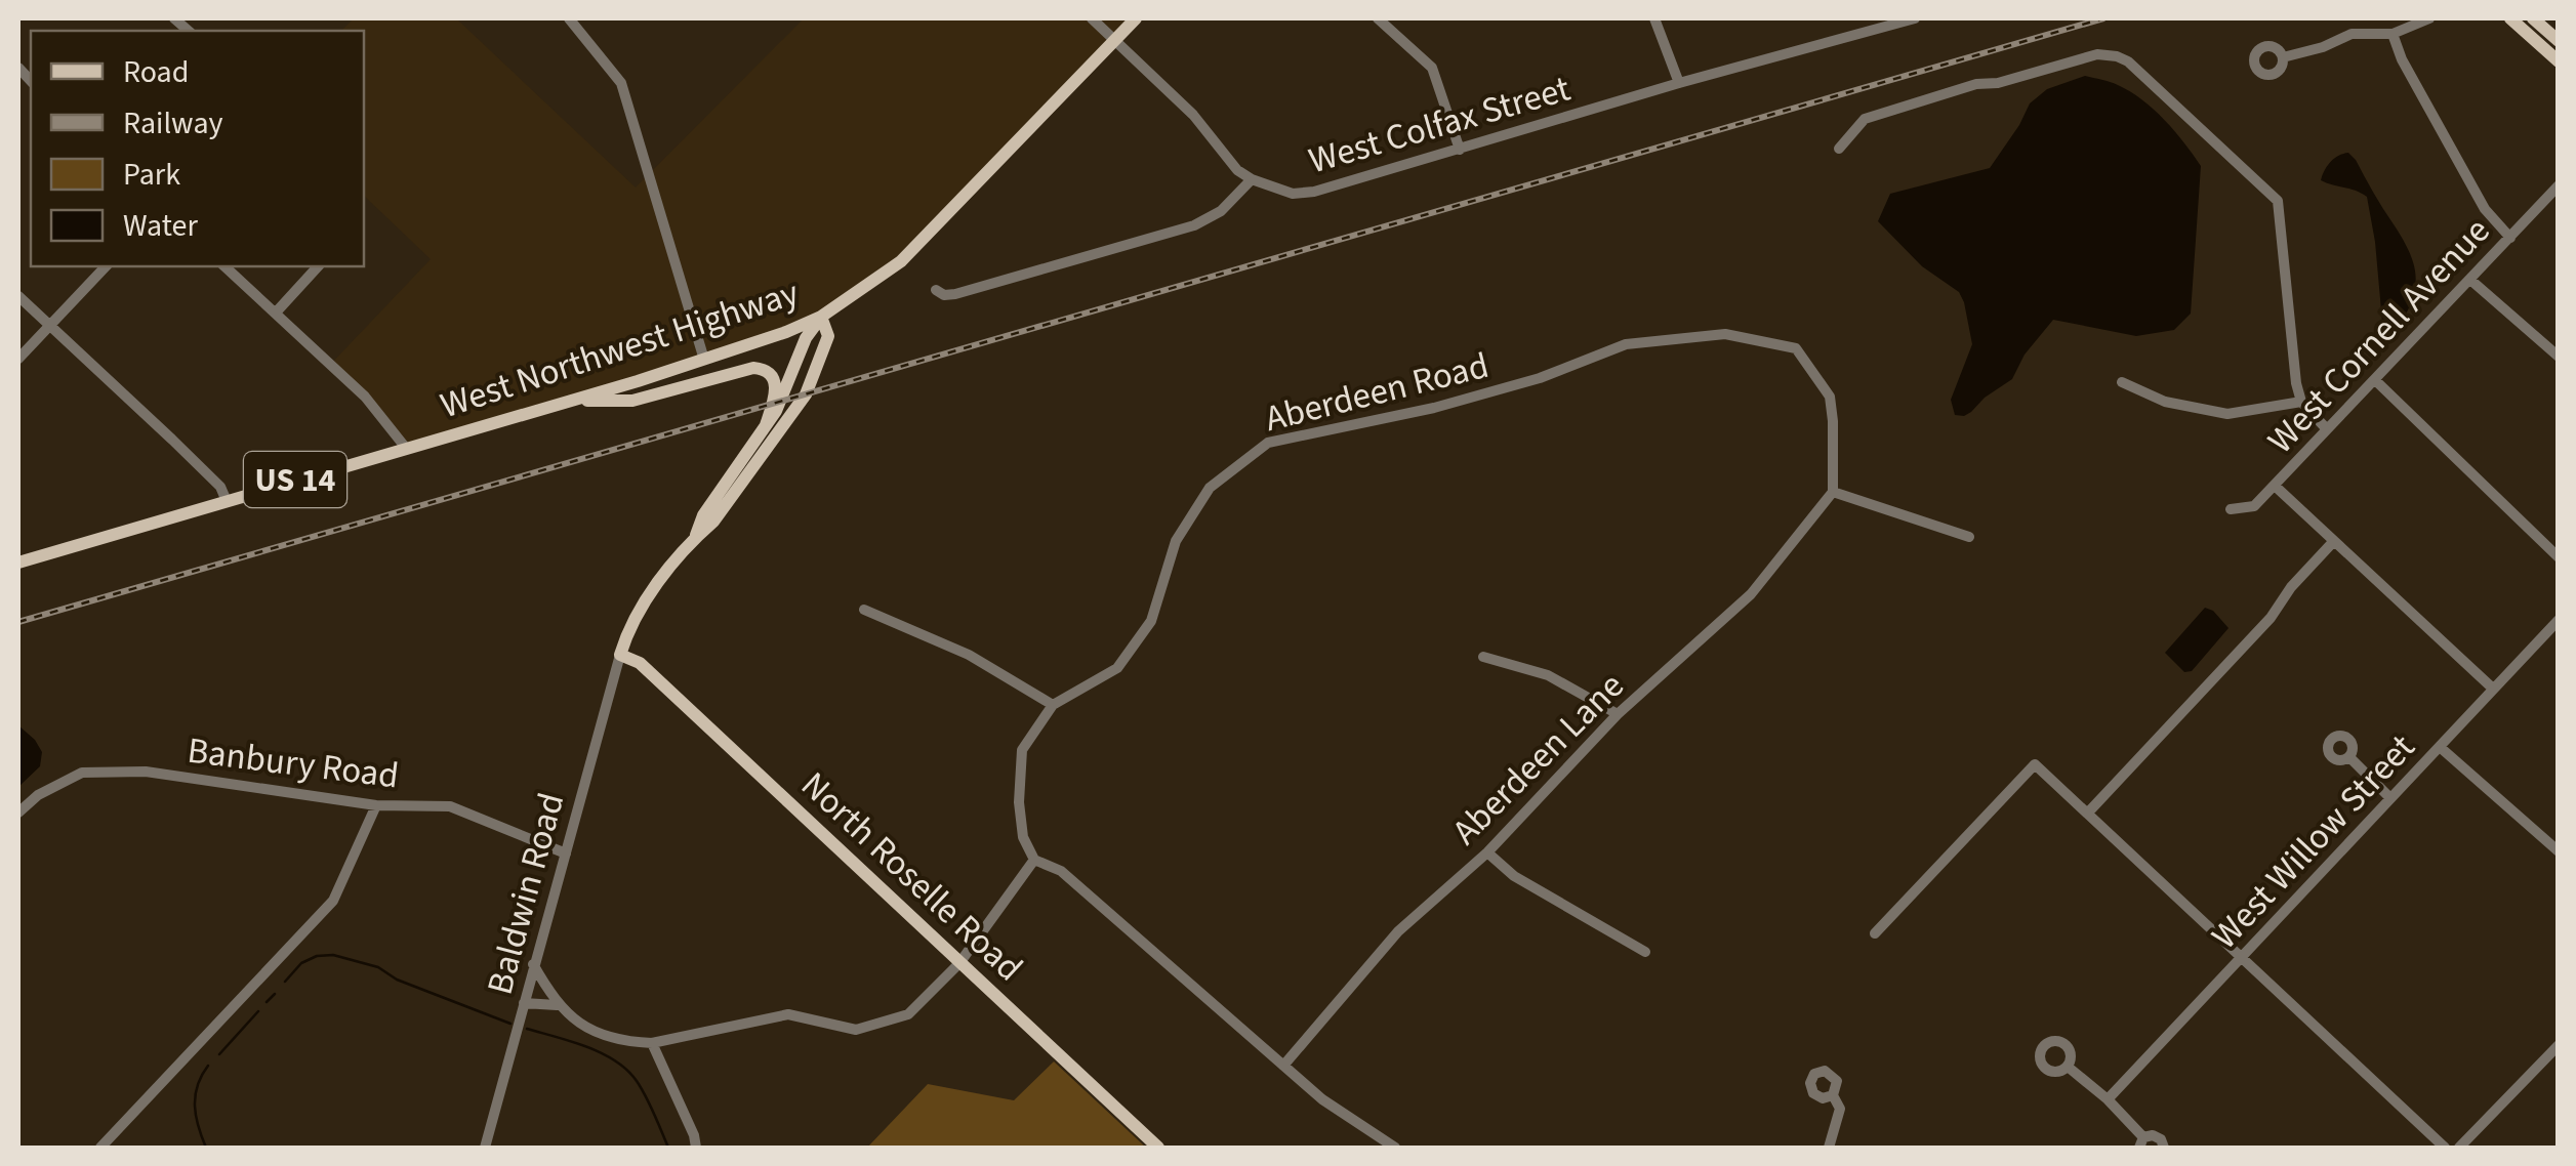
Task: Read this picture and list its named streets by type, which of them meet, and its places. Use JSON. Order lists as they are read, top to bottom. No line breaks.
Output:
{"streets":{"main road":["West Northwest Highway","US 14","North Roselle Road"],"street":["West Colfax Street","West Cornell Avenue","Aberdeen Road","Aberdeen Lane","Banbury Road","West Willow Street","Baldwin Road"]},"crossings":[["Aberdeen Road","Aberdeen Lane"],["Banbury Road","Baldwin Road"],["North Roselle Road","Baldwin Road"]],"legend":["Road","Railway","Park","Water"]}
